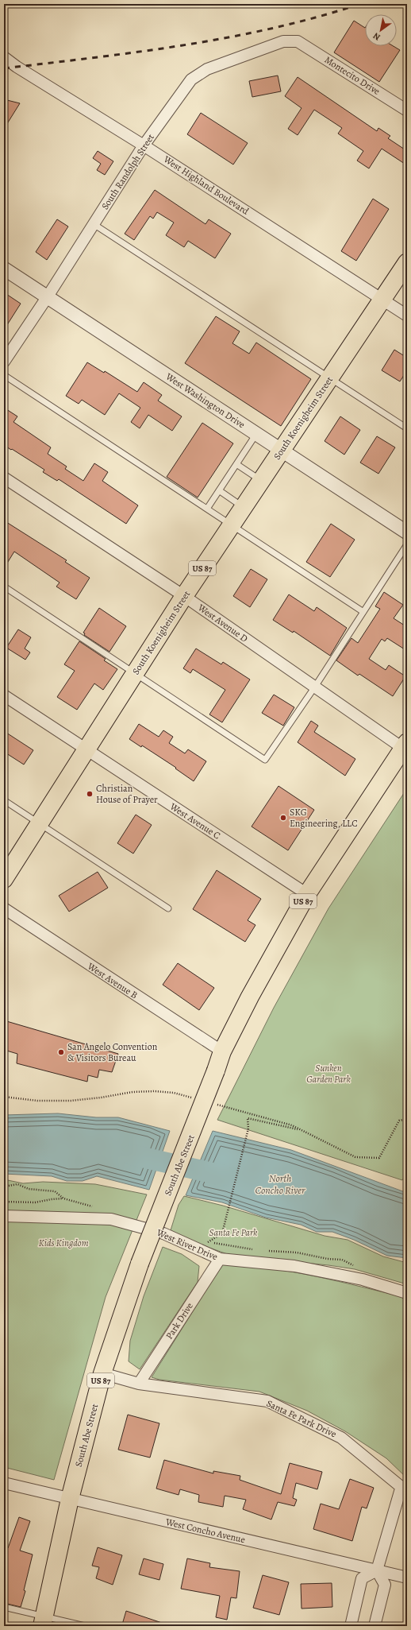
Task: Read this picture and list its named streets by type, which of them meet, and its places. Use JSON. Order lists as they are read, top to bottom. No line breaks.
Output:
{"streets":{"main road":["South Koenigheim Street","US 87","South Abe Street"],"street":["Montecito Drive","South Randolph Street","West Highland Boulevard","West Washington Drive","West Avenue D","West Avenue C","West Avenue B","West River Drive","Park Drive","Santa Fe Park Drive","West Concho Avenue"]},"crossings":[["Montecito Drive","South Randolph Street"],["South Randolph Street","West Highland Boulevard"],["South Randolph Street","West Washington Drive"],["West Highland Boulevard","South Koenigheim Street"],["West Washington Drive","South Koenigheim Street"],["South Koenigheim Street","West Avenue D"],["South Koenigheim Street","West Avenue C"],["West Avenue D","South Abe Street"],["West Avenue C","South Abe Street"],["West Avenue B","South Abe Street"],["South Abe Street","Santa Fe Park Drive"],["South Abe Street","West Concho Avenue"],["West River Drive","Park Drive"],["Park Drive","Santa Fe Park Drive"]],"water":["North Concho River"],"parks":["Sunken Garden Park","Santa Fe Park","Kids Kingdom"],"places":["Christian House of Prayer","SKG Engineering, LLC","San Angelo Convention & Visitors Bureau"],"north":"bottom left"}
